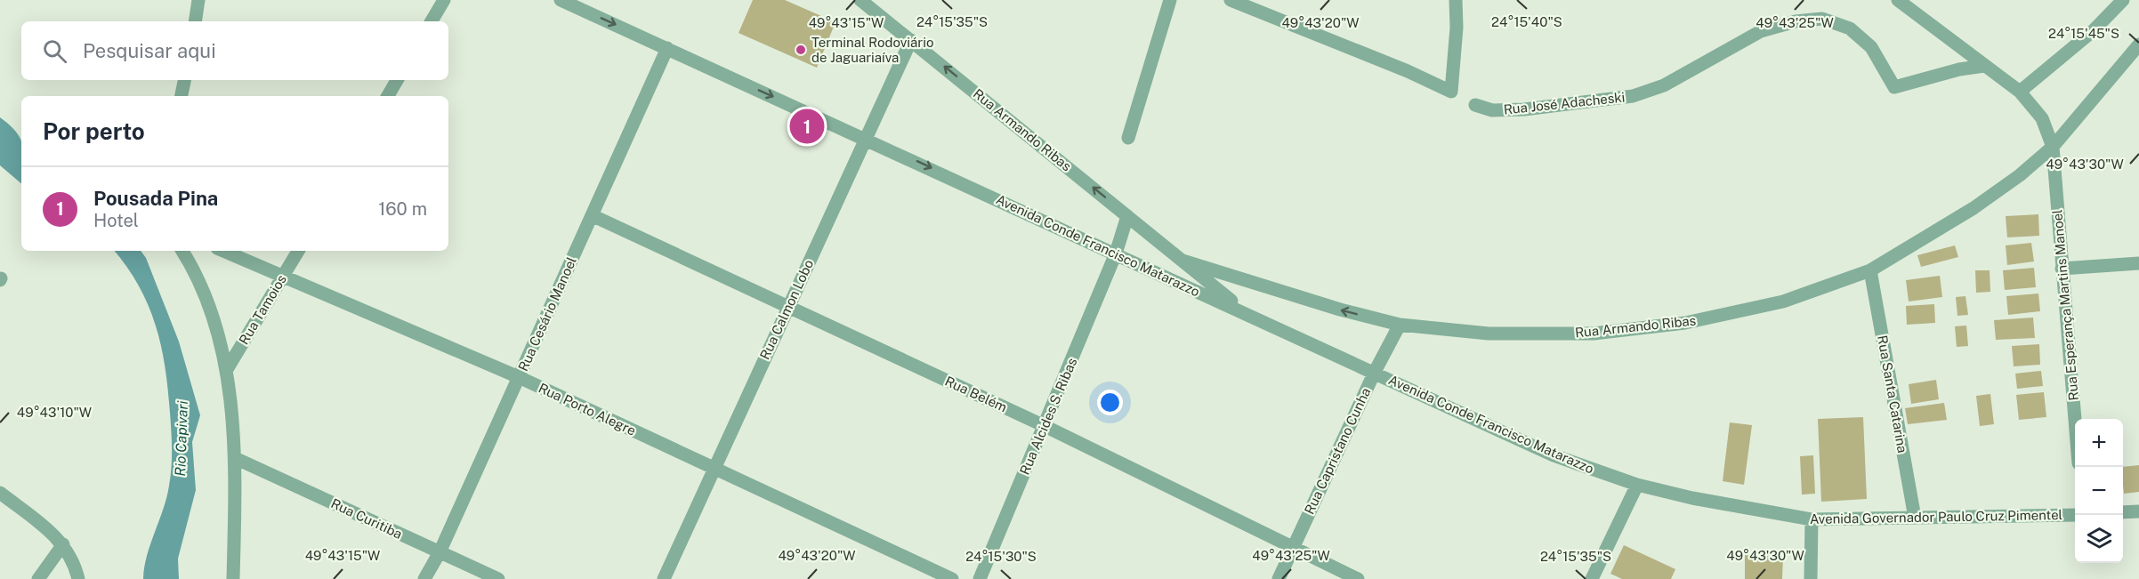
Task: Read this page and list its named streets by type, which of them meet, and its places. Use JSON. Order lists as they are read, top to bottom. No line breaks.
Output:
{"streets":{"street":["Rua José Adacheski","Rua Armando Ribas","Avenida Conde Francisco Matarazzo","Rua Esperança Martins Manoel","Rua Tamoios","Rua Calmon Lobo","Rua Cesário Manoel","Rua Belém","Rua Santa Catarina","Rua Porto Alegre","Rua Alcides S. Ribas","Rua Capristano Cunha","Avenida Governador Paulo Cruz Pimentel","Rua Curitiba"]},"crossings":[["Rua José Adacheski","Rua Esperança Martins Manoel"],["Rua Armando Ribas","Avenida Conde Francisco Matarazzo"],["Rua Armando Ribas","Rua Esperança Martins Manoel"],["Rua Armando Ribas","Rua Calmon Lobo"],["Rua Armando Ribas","Rua Santa Catarina"],["Rua Armando Ribas","Rua Alcides S. Ribas"],["Rua Armando Ribas","Rua Capristano Cunha"],["Avenida Conde Francisco Matarazzo","Rua Calmon Lobo"],["Avenida Conde Francisco Matarazzo","Rua Cesário Manoel"],["Avenida Conde Francisco Matarazzo","Rua Alcides S. Ribas"],["Avenida Conde Francisco Matarazzo","Rua Capristano Cunha"],["Avenida Conde Francisco Matarazzo","Avenida Governador Paulo Cruz Pimentel"],["Rua Tamoios","Rua Porto Alegre"],["Rua Calmon Lobo","Rua Belém"],["Rua Calmon Lobo","Rua Porto Alegre"],["Rua Cesário Manoel","Rua Belém"],["Rua Cesário Manoel","Rua Porto Alegre"],["Rua Cesário Manoel","Rua Curitiba"],["Rua Belém","Rua Alcides S. Ribas"],["Rua Belém","Rua Capristano Cunha"],["Rua Santa Catarina","Avenida Governador Paulo Cruz Pimentel"]],"one_way":["Avenida Conde Francisco Matarazzo"],"water":["Rio Capivari"],"places":["Terminal Rodoviário de Jaguariaíva"],"page":{"search":"Pesquisar aqui","heading":"Por perto","pins":"1","list":[{"mark":"1","name":"Pousada Pina","note":"Hotel","value":"160 m"}],"map_buttons":["+","−"]},"coordinates":["24°15'35\"S","24°15'40\"S","49°43'15\"W","49°43'20\"W","49°43'25\"W","24°15'45\"S","49°43'30\"W","49°43'10\"W","24°15'30\"S"]}
